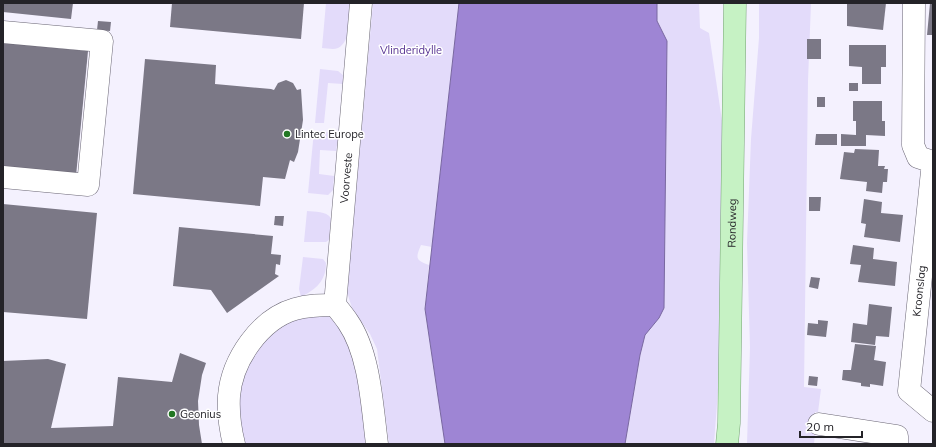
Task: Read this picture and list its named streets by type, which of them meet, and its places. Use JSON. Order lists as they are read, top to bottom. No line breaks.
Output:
{"streets":{"main road":["Rondweg"],"street":["Voorveste","Kroonslag"]},"parks":["Vlinderidylle"],"places":["Lintec Europe","Geonius"],"scale_bar":"20 m"}
